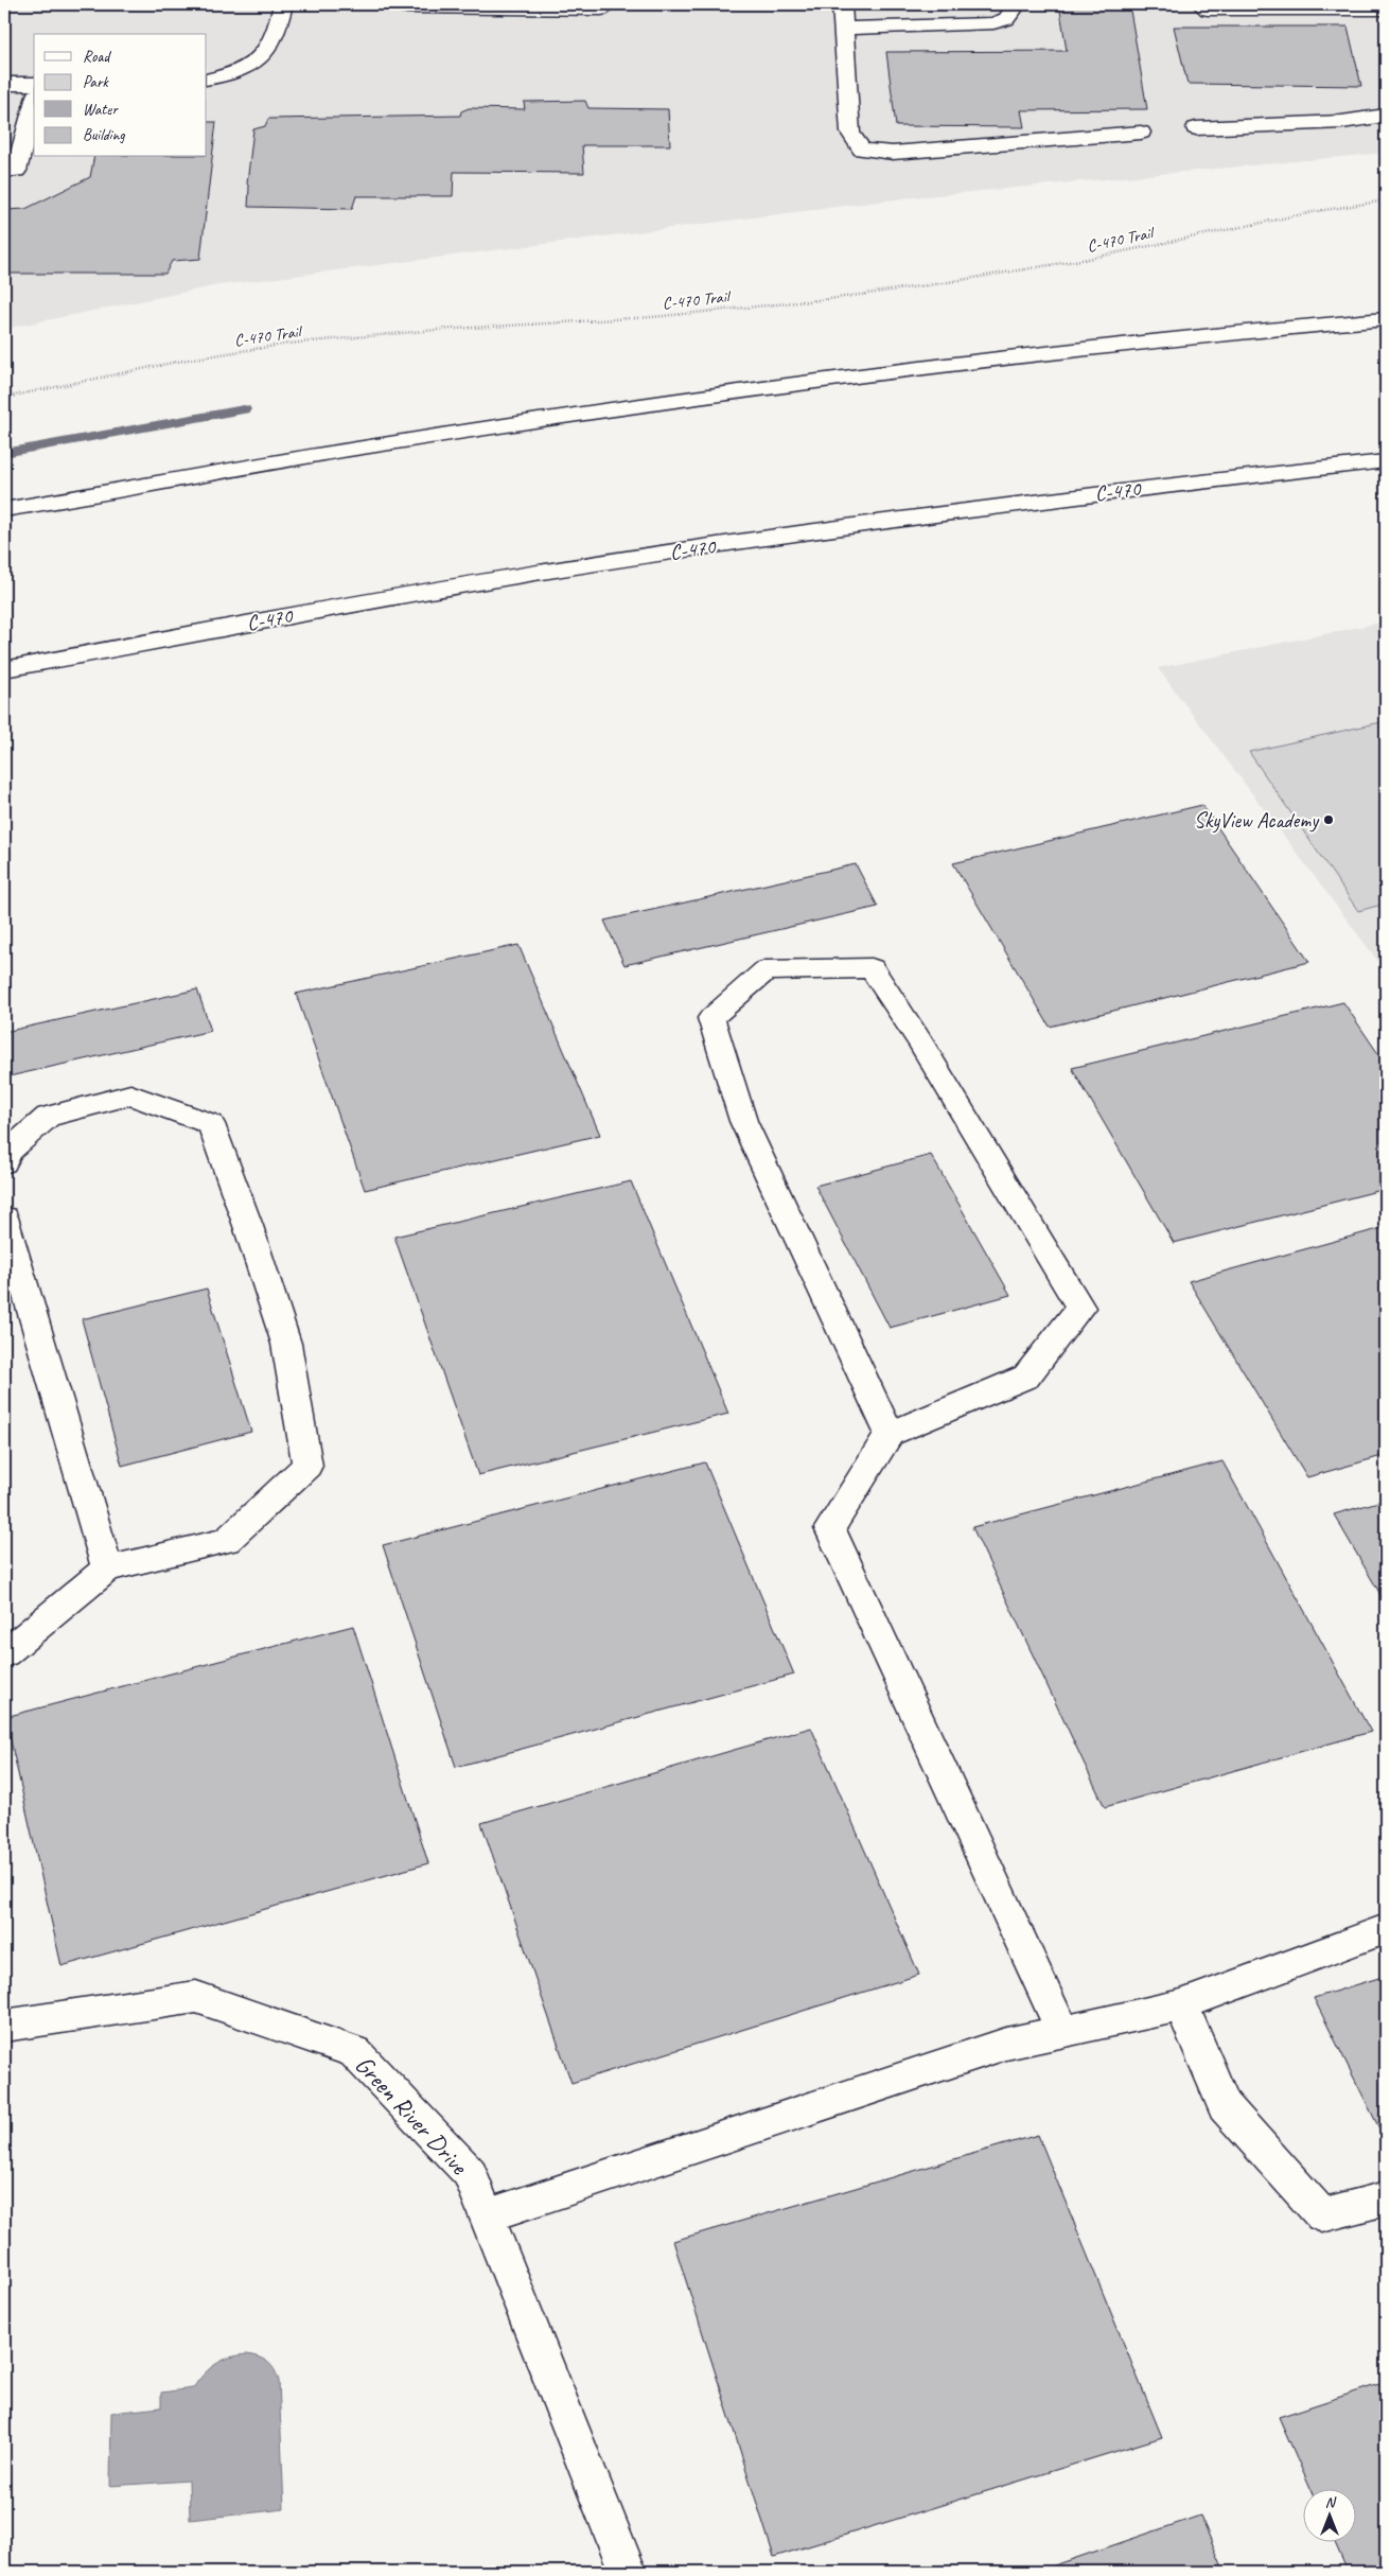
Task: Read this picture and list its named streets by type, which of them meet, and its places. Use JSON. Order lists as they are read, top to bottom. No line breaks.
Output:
{"streets":{"main road":["C-470","Green River Drive"],"path":["C-470 Trail"]},"places":["SkyView Academy"],"legend":["Road","Park","Water","Building"],"north":"top"}
